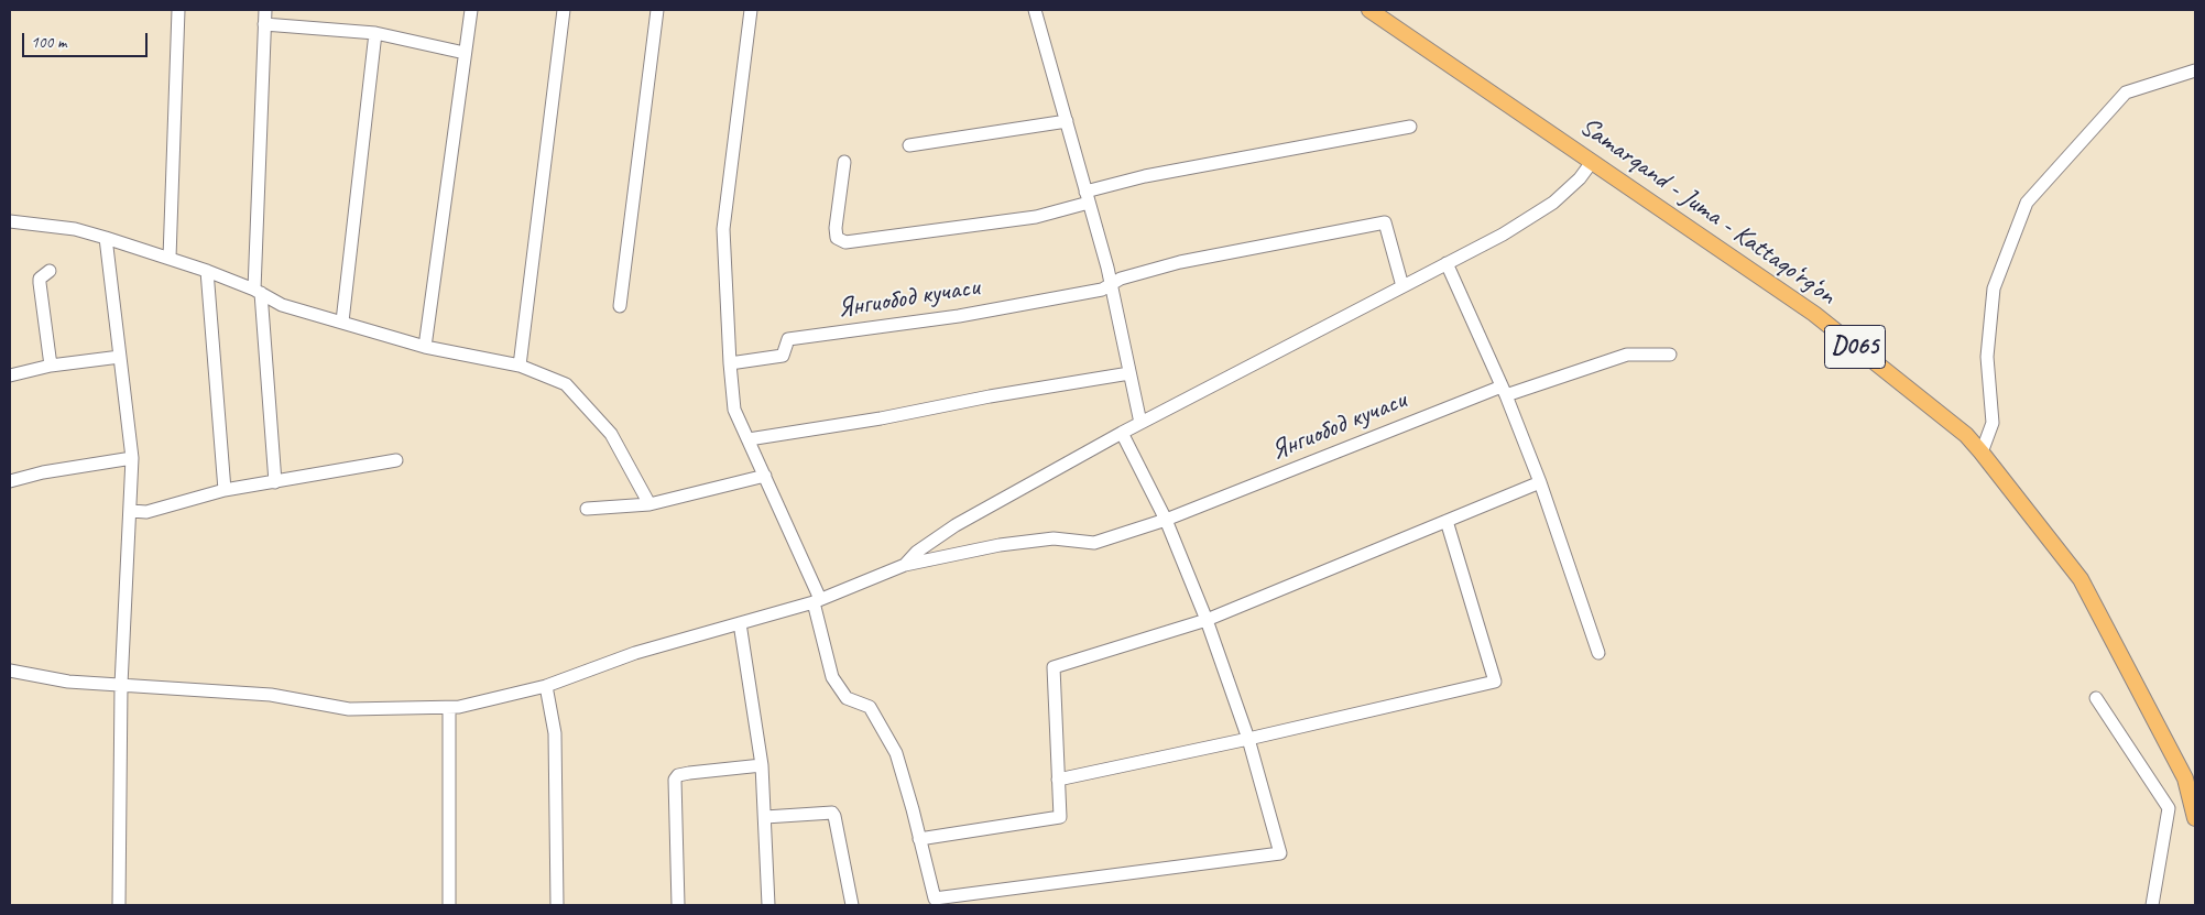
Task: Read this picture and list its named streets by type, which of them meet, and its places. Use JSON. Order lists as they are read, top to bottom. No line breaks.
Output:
{"streets":{"main road":["Samarqand - Juma - Kattaqo‘rg‘on","D065"],"street":["Янгиобод кучаси"]},"crossings":[["Samarqand - Juma - Kattaqo‘rg‘on","Янгиобод кучаси"]],"scale_bar":"100 m"}
